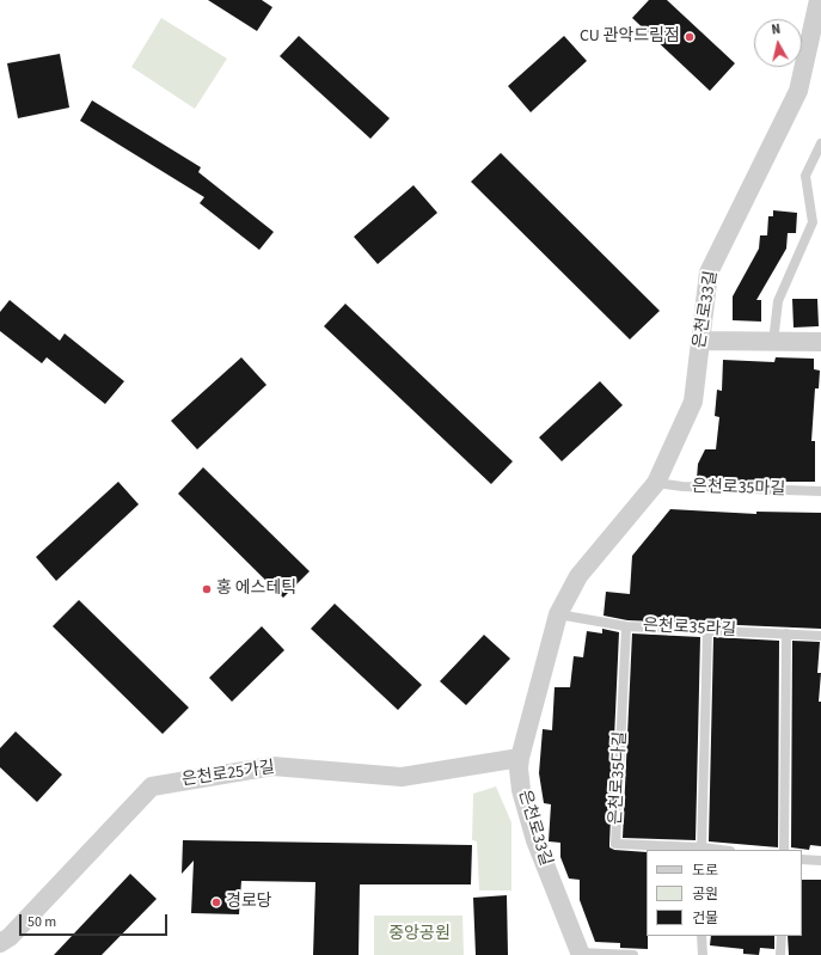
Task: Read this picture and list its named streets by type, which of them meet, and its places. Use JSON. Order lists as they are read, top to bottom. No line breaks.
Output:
{"streets":{"street":["은천로33길","은천로25가길"],"lane":["은천로35마길","은천로35라길","은천로35다길"]},"crossings":[["은천로33길","은천로35마길"],["은천로33길","은천로35라길"],["은천로33길","은천로25가길"],["은천로35라길","은천로35다길"]],"parks":["중앙공원"],"places":["CU 관악드림점","홍 에스테틱","경로당"],"legend":["도로","공원","건물"],"scale_bar":"50 m","north":"top"}
